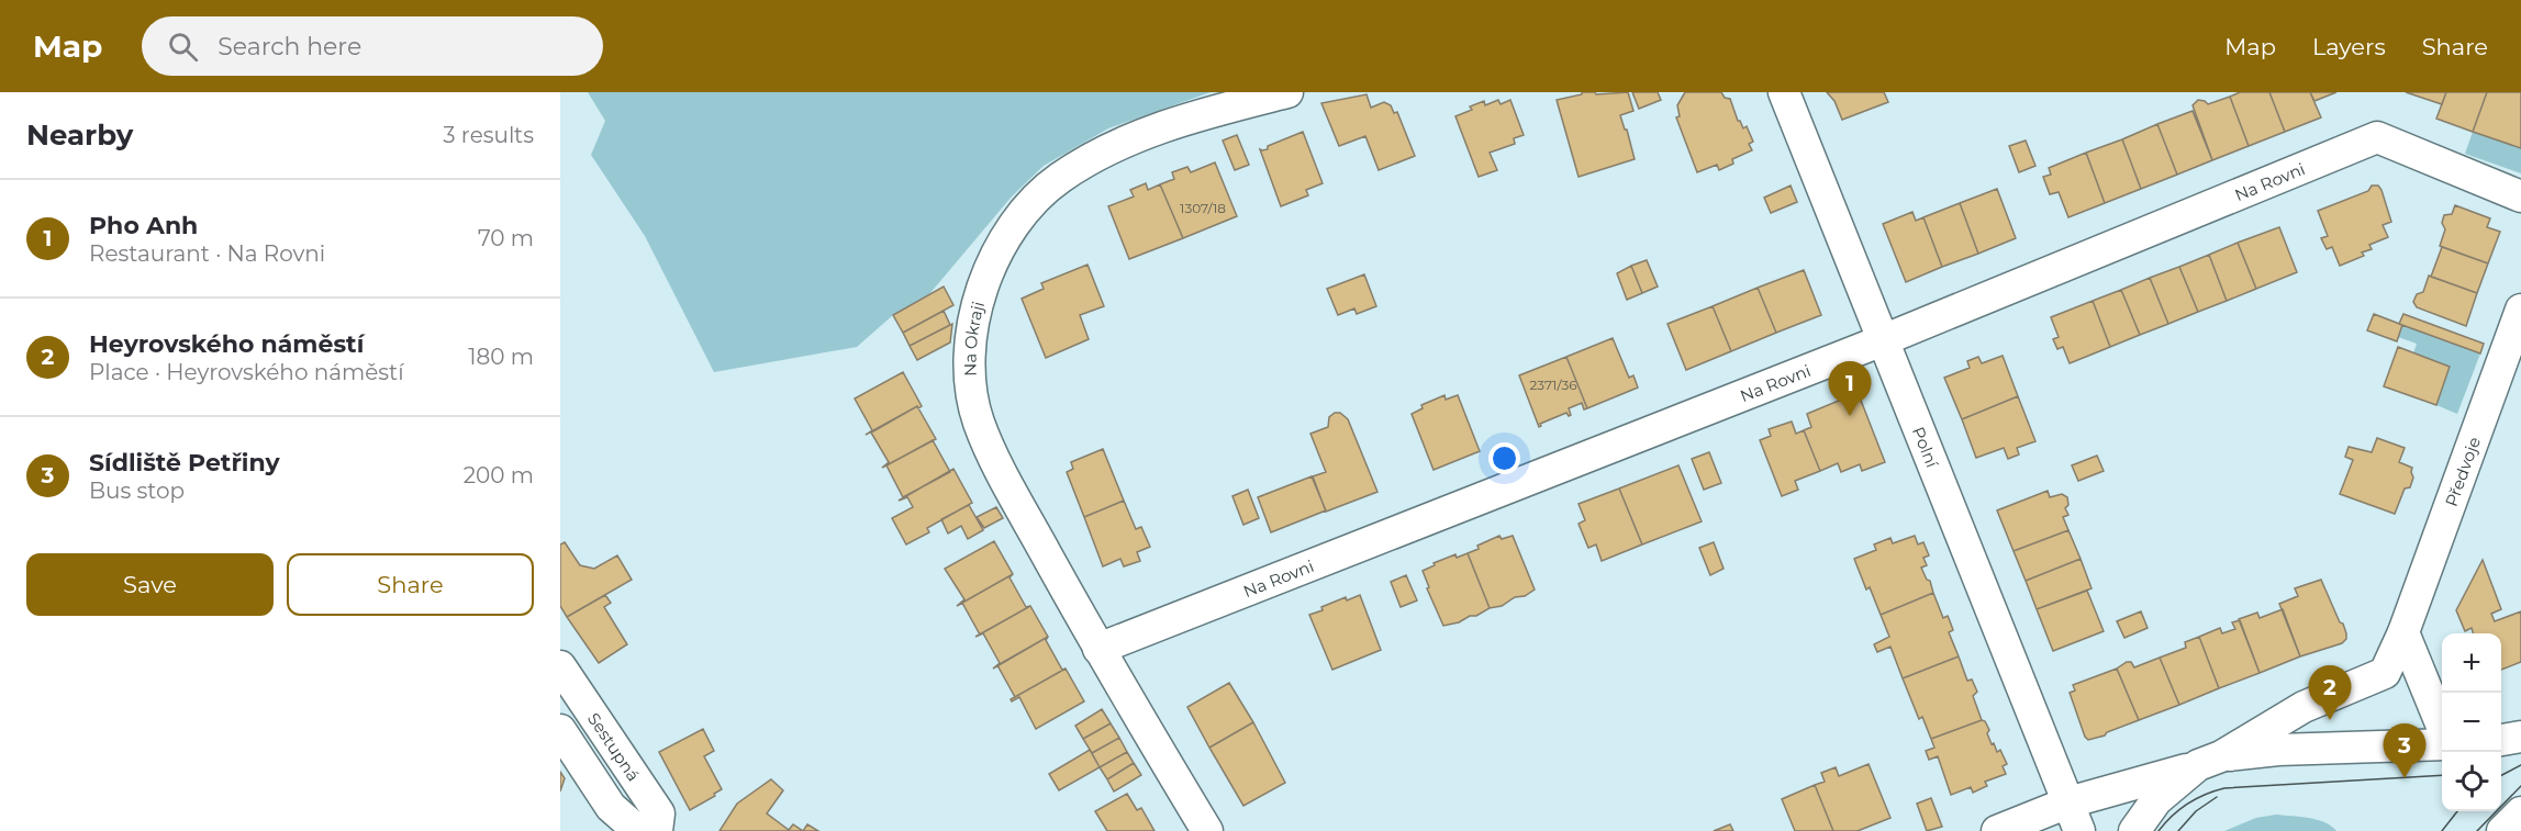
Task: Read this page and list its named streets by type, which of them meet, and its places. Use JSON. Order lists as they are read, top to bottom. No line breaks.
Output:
{"streets":{"street":["Na Rovni","Na Okraji","Polní","Předvoje","Sestupná"]},"crossings":[["Na Rovni","Na Okraji"],["Na Rovni","Polní"]],"house_numbers":["1307/18","2371/36"],"page":{"header":"Map","search":"Search here","nav":["Map","Layers","Share"],"heading":["Nearby","3 results"],"list":[{"mark":"1","name":"Pho Anh","note":"Restaurant · Na Rovni","value":"70 m"},{"mark":"2","name":"Heyrovského náměstí","note":"Place · Heyrovského náměstí","value":"180 m"},{"mark":"3","name":"Sídliště Petřiny","note":"Bus stop","value":"200 m"}],"pins":["1","2","3"],"buttons":["Save","Share"],"map_buttons":["+","−"]}}
